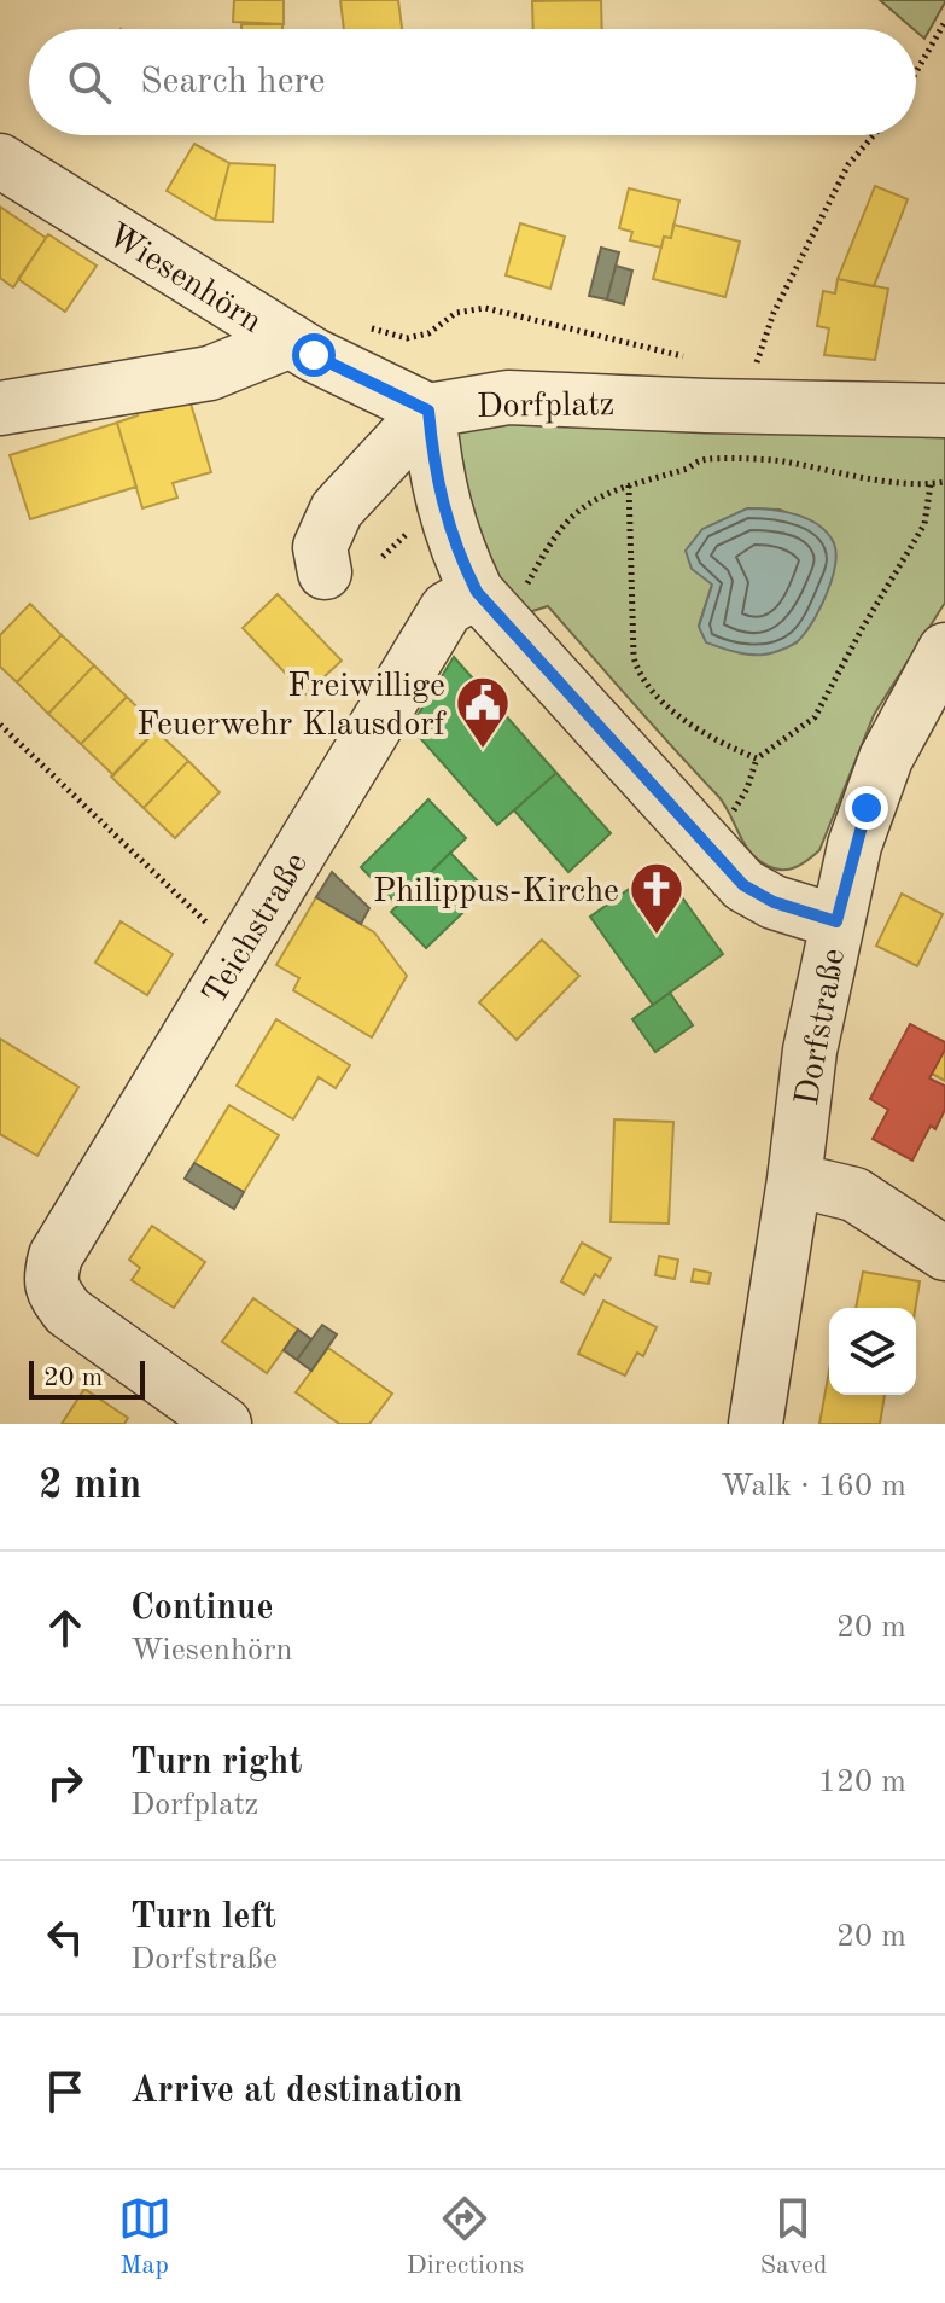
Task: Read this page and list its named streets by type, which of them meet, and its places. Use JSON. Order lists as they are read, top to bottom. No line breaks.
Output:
{"streets":{"street":["Wiesenhörn","Dorfplatz","Teichstraße","Dorfstraße"]},"crossings":[["Wiesenhörn","Dorfplatz"],["Dorfplatz","Teichstraße"],["Dorfplatz","Dorfstraße"]],"places":{"public building":["Freiwillige Feuerwehr Klausdorf"],"church":["Philippus-Kirche"]},"scale_bar":"20 m","page":{"search":"Search here","scale":"20 m","heading":["2 min","Walk · 160 m"],"list":[["Continue","Wiesenhörn","20 m"],["Turn right","Dorfplatz","120 m"],["Turn left","Dorfstraße","20 m"],"Arrive at destination"],"nav":["Map","Directions","Saved"]}}
